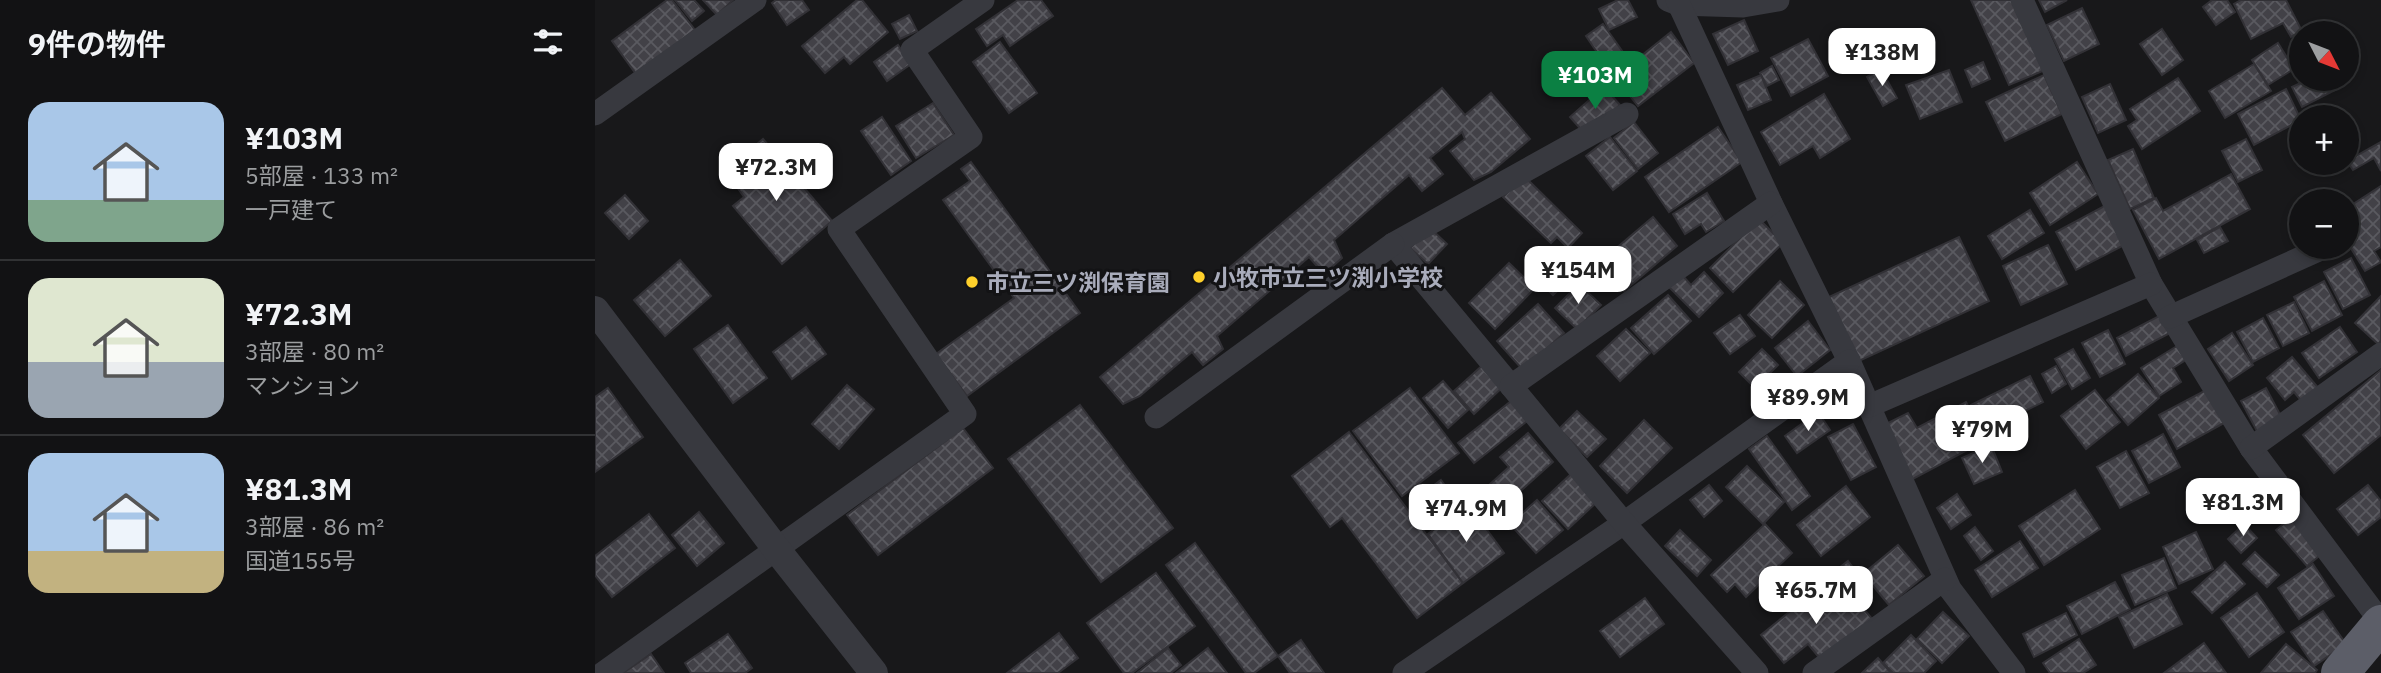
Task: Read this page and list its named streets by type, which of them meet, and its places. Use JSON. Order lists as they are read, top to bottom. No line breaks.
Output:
{"places":["小牧市立三ツ渕小学校","市立三ツ渕保育園"],"north":"bottom right","page":{"heading":"9件の物件","map_buttons":["+","−"],"price":["¥138M","¥103M","¥72.3M","¥154M","¥89.9M","¥79M","¥81.3M","¥74.9M","¥65.7M"],"list":[{"name":"¥103M","note":"5部屋 · 133 m² · 一戸建て"},{"name":"¥72.3M","note":"3部屋 · 80 m² · マンション"},{"name":"¥81.3M","note":"3部屋 · 86 m² · 国道155号"}]}}
